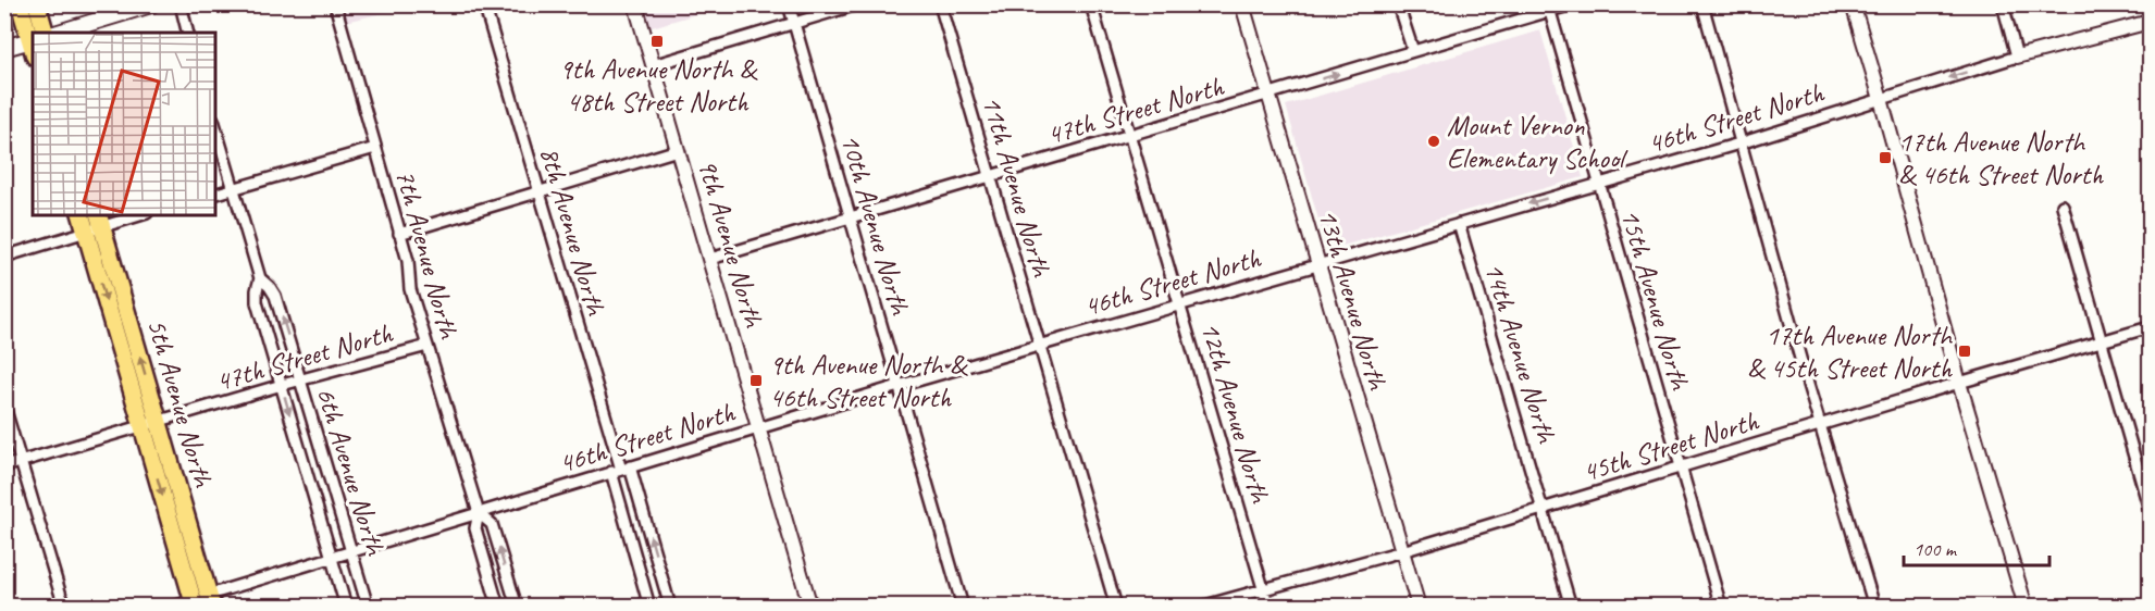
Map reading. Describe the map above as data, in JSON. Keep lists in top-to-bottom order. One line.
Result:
{"streets":{"main road":["5th Avenue North"],"street":["47th Street North","46th Street North","11th Avenue North","10th Avenue North","8th Avenue North","9th Avenue North","7th Avenue North","13th Avenue North","15th Avenue North","14th Avenue North","12th Avenue North","45th Street North","6th Avenue North"]},"crossings":[["47th Street North","11th Avenue North"],["47th Street North","10th Avenue North"],["47th Street North","9th Avenue North"],["47th Street North","7th Avenue North"],["47th Street North","13th Avenue North"],["47th Street North","15th Avenue North"],["47th Street North","5th Avenue North"],["47th Street North","12th Avenue North"],["47th Street North","6th Avenue North"],["46th Street North","11th Avenue North"],["46th Street North","10th Avenue North"],["46th Street North","8th Avenue North"],["46th Street North","9th Avenue North"],["46th Street North","7th Avenue North"],["46th Street North","13th Avenue North"],["46th Street North","15th Avenue North"],["46th Street North","14th Avenue North"],["46th Street North","5th Avenue North"],["46th Street North","12th Avenue North"],["46th Street North","6th Avenue North"],["13th Avenue North","45th Street North"],["15th Avenue North","45th Street North"],["14th Avenue North","45th Street North"],["12th Avenue North","45th Street North"]],"places":{"transit":["9th Avenue North & 48th Street North","17th Avenue North & 46th Street North","17th Avenue North & 45th Street North","9th Avenue North & 46th Street North"],"other":["Mount Vernon Elementary School"]},"scale_bar":"100 m"}
